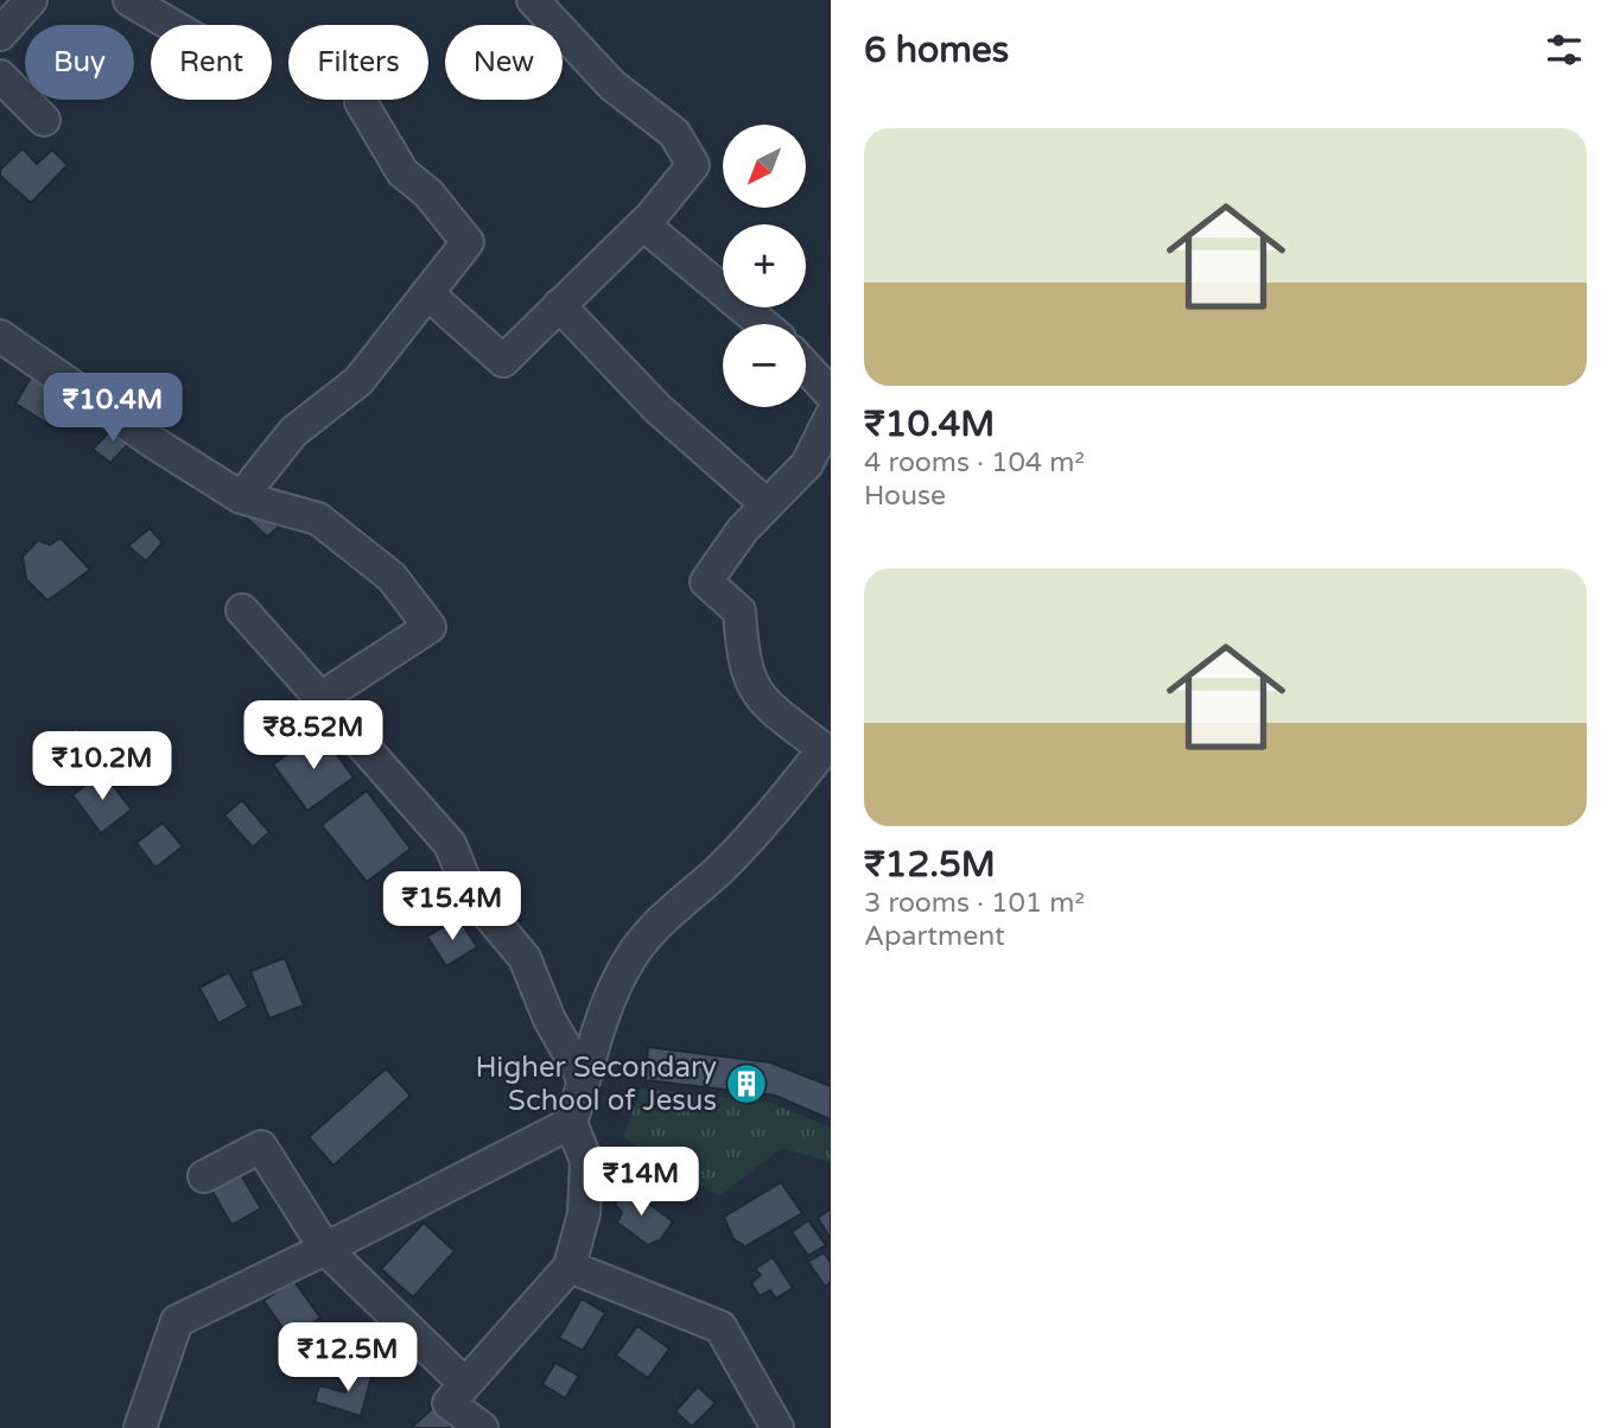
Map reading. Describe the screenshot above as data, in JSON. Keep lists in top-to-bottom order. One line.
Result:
{"places":{"building":["Higher Secondary School of Jesus"]},"north":"bottom left","page":{"heading":"6 homes","chip":["Buy","Rent","Filters","New"],"list":[{"name":"₹10.4M","note":"4 rooms · 104 m² · House"},{"name":"₹12.5M","note":"3 rooms · 101 m² · Apartment"}],"map_buttons":["+","−"],"price":["₹10.4M","₹8.52M","₹10.2M","₹15.4M","₹14M","₹12.5M"]}}
